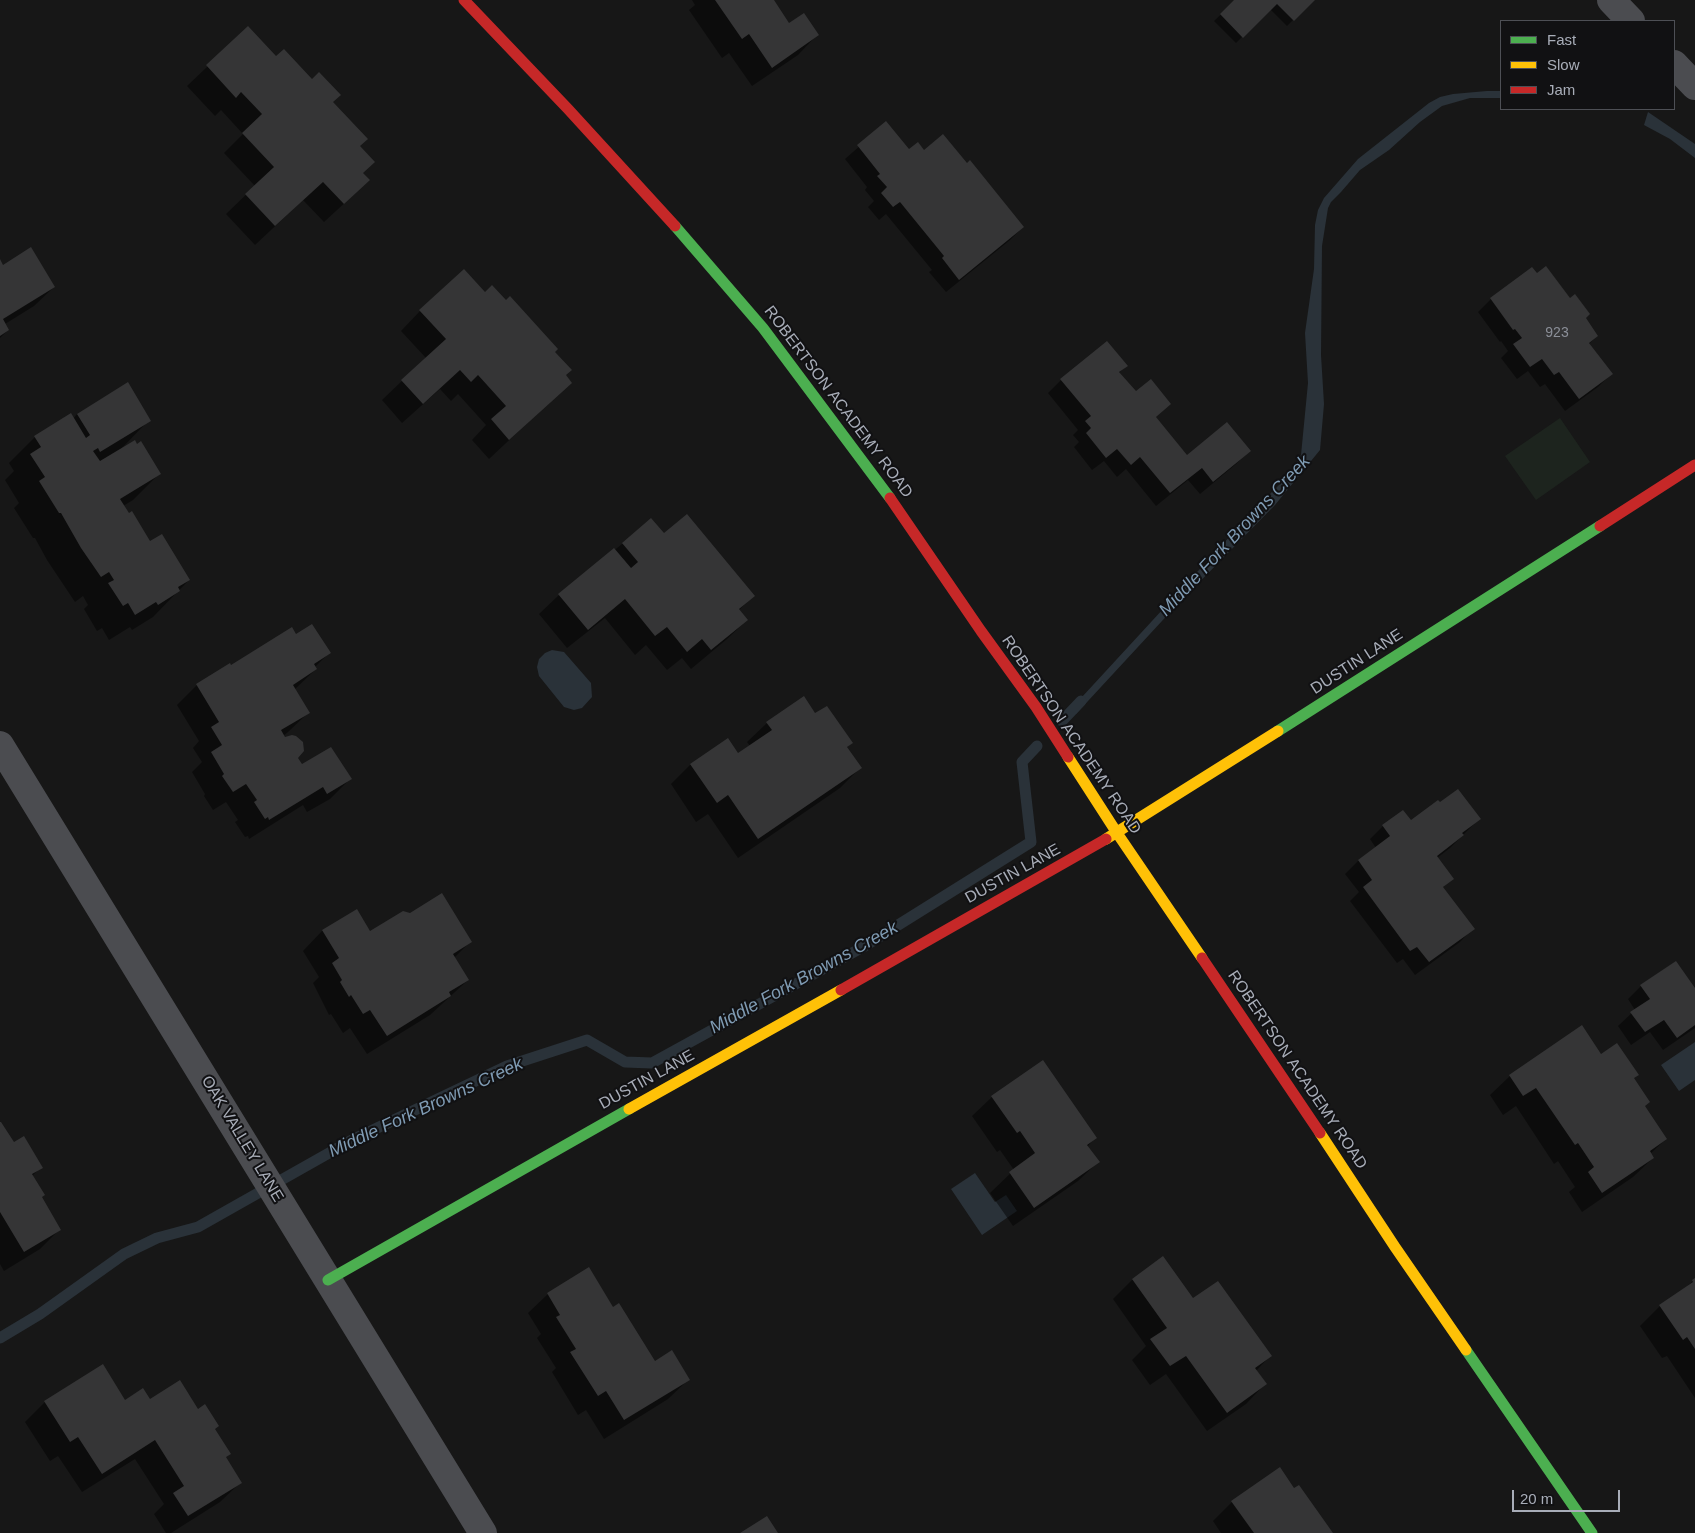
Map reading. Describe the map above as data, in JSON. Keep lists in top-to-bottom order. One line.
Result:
{"streets":{"street":["ROBERTSON ACADEMY ROAD","DUSTIN LANE","OAK VALLEY LANE"]},"crossings":[["ROBERTSON ACADEMY ROAD","DUSTIN LANE"],["DUSTIN LANE","OAK VALLEY LANE"]],"water":["Middle Fork Browns Creek"],"house_numbers":["923"],"legend":["Fast","Slow","Jam"],"scale_bar":"20 m"}
